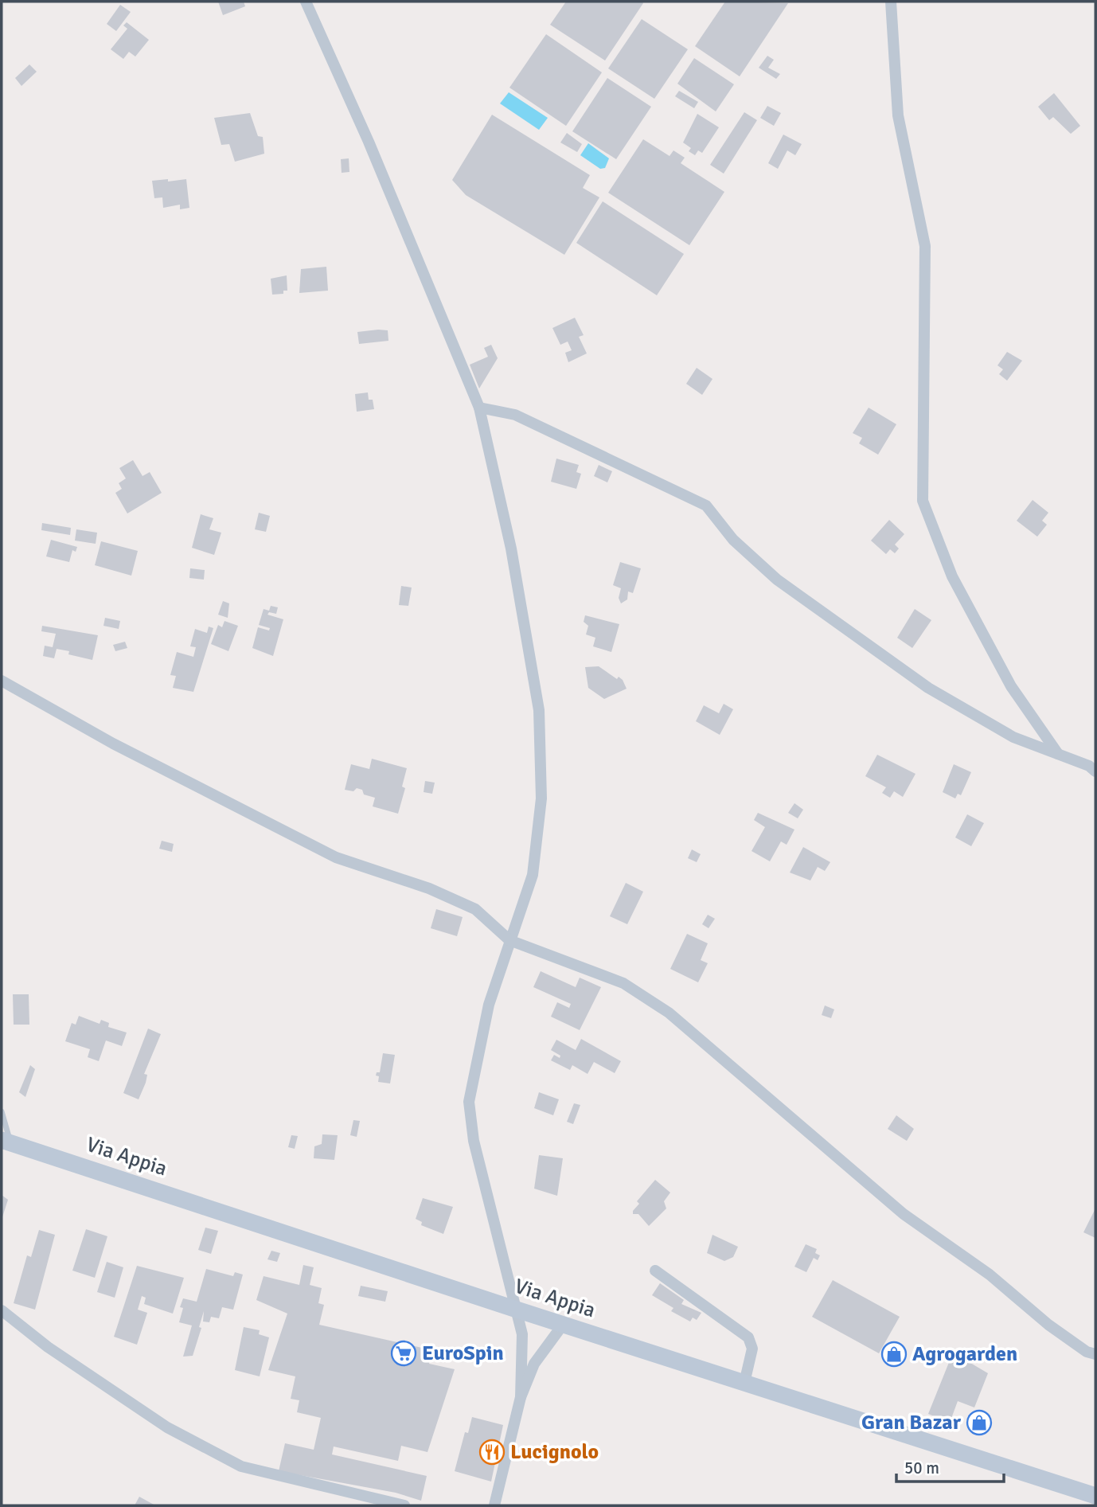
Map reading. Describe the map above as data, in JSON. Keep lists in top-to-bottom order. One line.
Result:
{"streets":{"main road":["Via Appia"]},"places":{"supermarket":["EuroSpin"],"shop":["Agrogarden","Gran Bazar"],"restaurant":["Lucignolo"]},"scale_bar":"50 m"}
